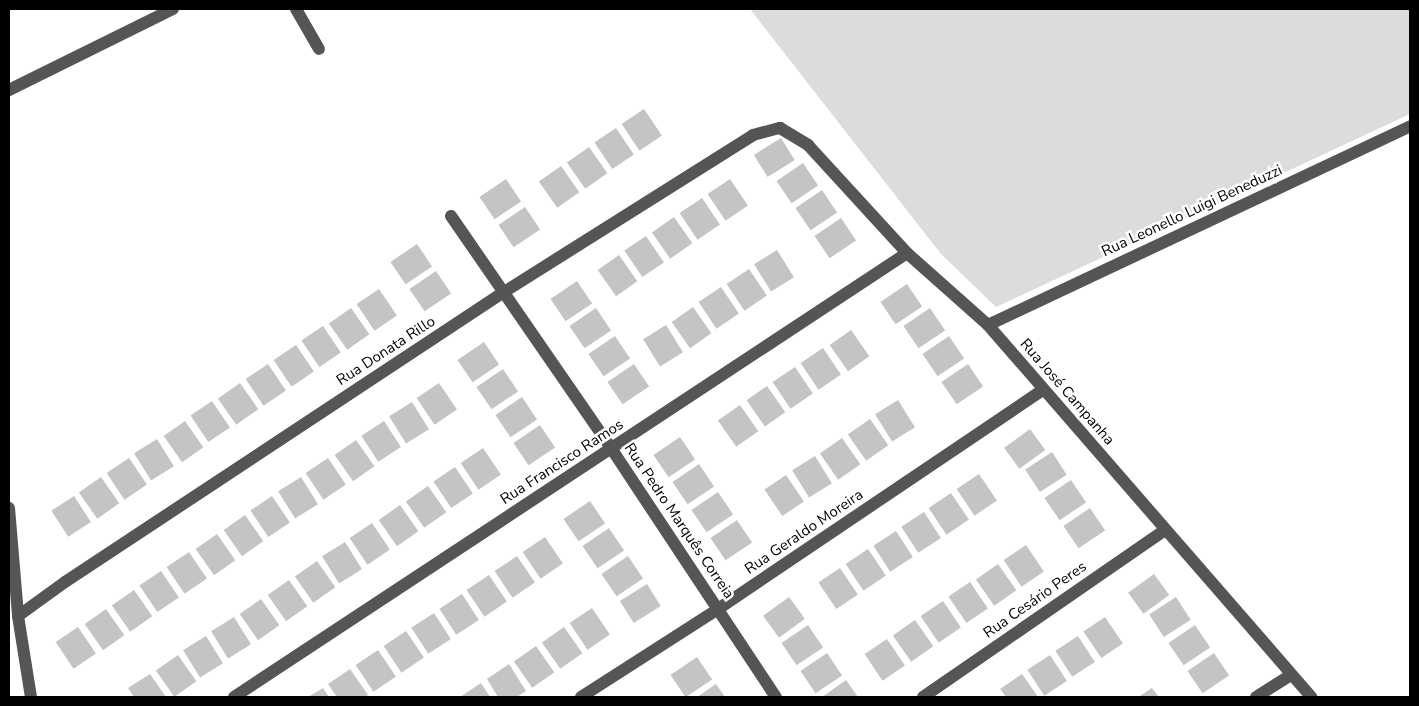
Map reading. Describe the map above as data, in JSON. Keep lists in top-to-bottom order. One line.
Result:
{"streets":{"street":["Rua Leonello Luigi Beneduzzi","Rua Donata Rillo","Rua José Campanha","Rua Francisco Ramos","Rua Pedro Marquês Correia","Rua Geraldo Moreira","Rua Cesário Peres"]},"crossings":[["Rua Leonello Luigi Beneduzzi","Rua José Campanha"],["Rua Donata Rillo","Rua José Campanha"],["Rua Donata Rillo","Rua Pedro Marquês Correia"],["Rua José Campanha","Rua Francisco Ramos"],["Rua José Campanha","Rua Geraldo Moreira"],["Rua José Campanha","Rua Cesário Peres"],["Rua Francisco Ramos","Rua Pedro Marquês Correia"],["Rua Pedro Marquês Correia","Rua Geraldo Moreira"]]}
